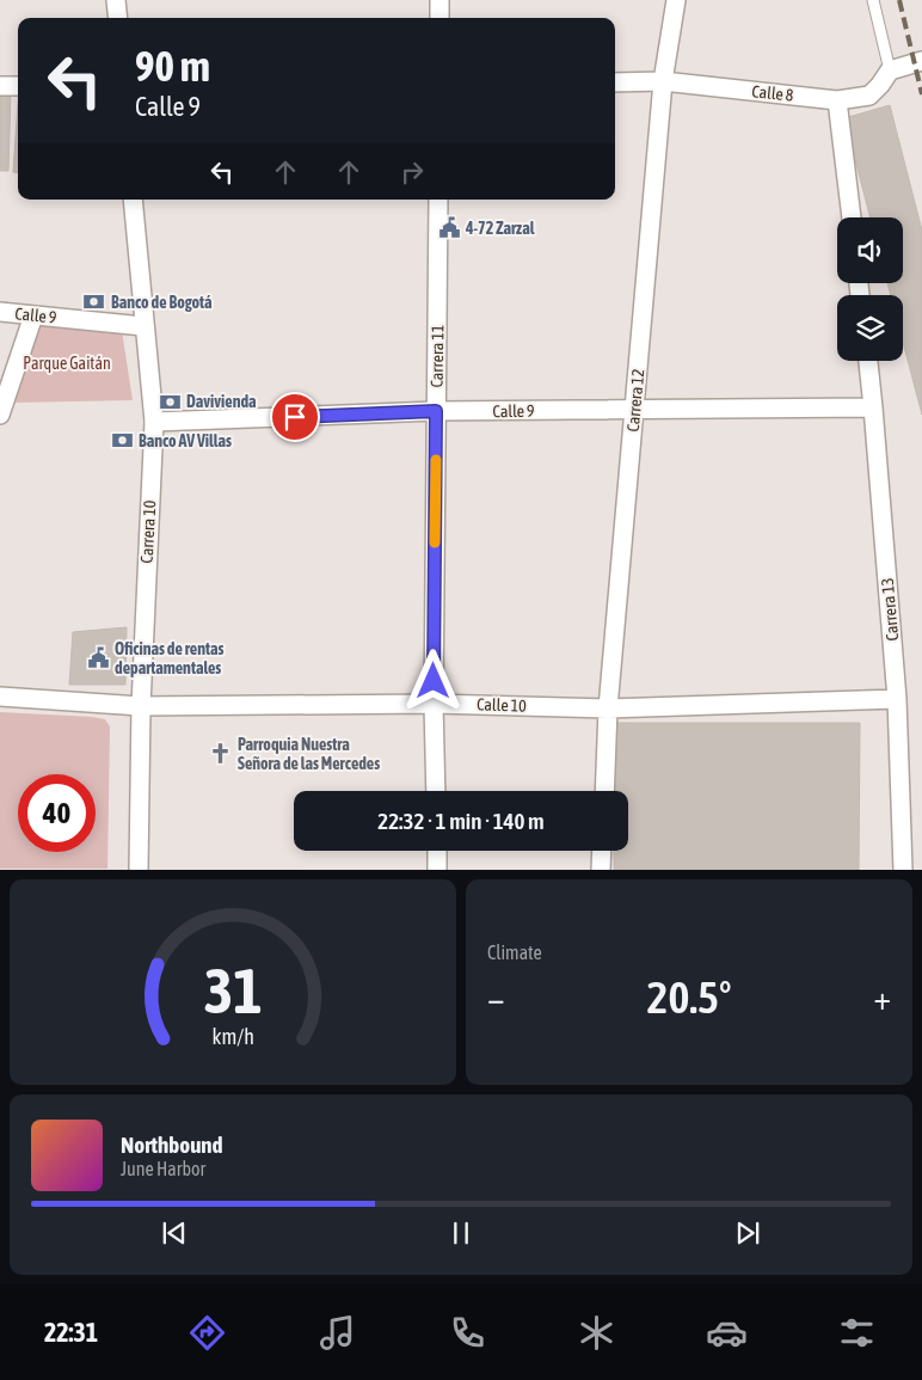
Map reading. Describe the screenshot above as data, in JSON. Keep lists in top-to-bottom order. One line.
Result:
{"streets":{"street":["Calle 8","Calle 9","Carrera 11","Carrera 12","Carrera 10","Carrera 13","Calle 10"]},"crossings":[["Calle 8","Carrera 12"],["Calle 9","Carrera 11"],["Calle 9","Carrera 12"],["Calle 9","Carrera 10"],["Calle 9","Carrera 13"],["Carrera 11","Calle 10"],["Carrera 12","Calle 10"],["Carrera 10","Calle 10"],["Carrera 13","Calle 10"]],"parks":["Parque Gaitán"],"places":{"public building":["4-72 Zarzal","Oficinas de rentas departamentales"],"bank":["Banco de Bogotá","Davivienda","Banco AV Villas"],"church":["Parroquia Nuestra Señora de las Mercedes"]},"page":{"turn":["90 m","Calle 9"],"limit":"40","trip":"22:32 · 1 min · 140 m","tile":"Climate","heat":["−","20.5°","+"],"song":["Northbound","June Harbor"],"tabs":"22:31","gauge":["31","km/h"]}}
